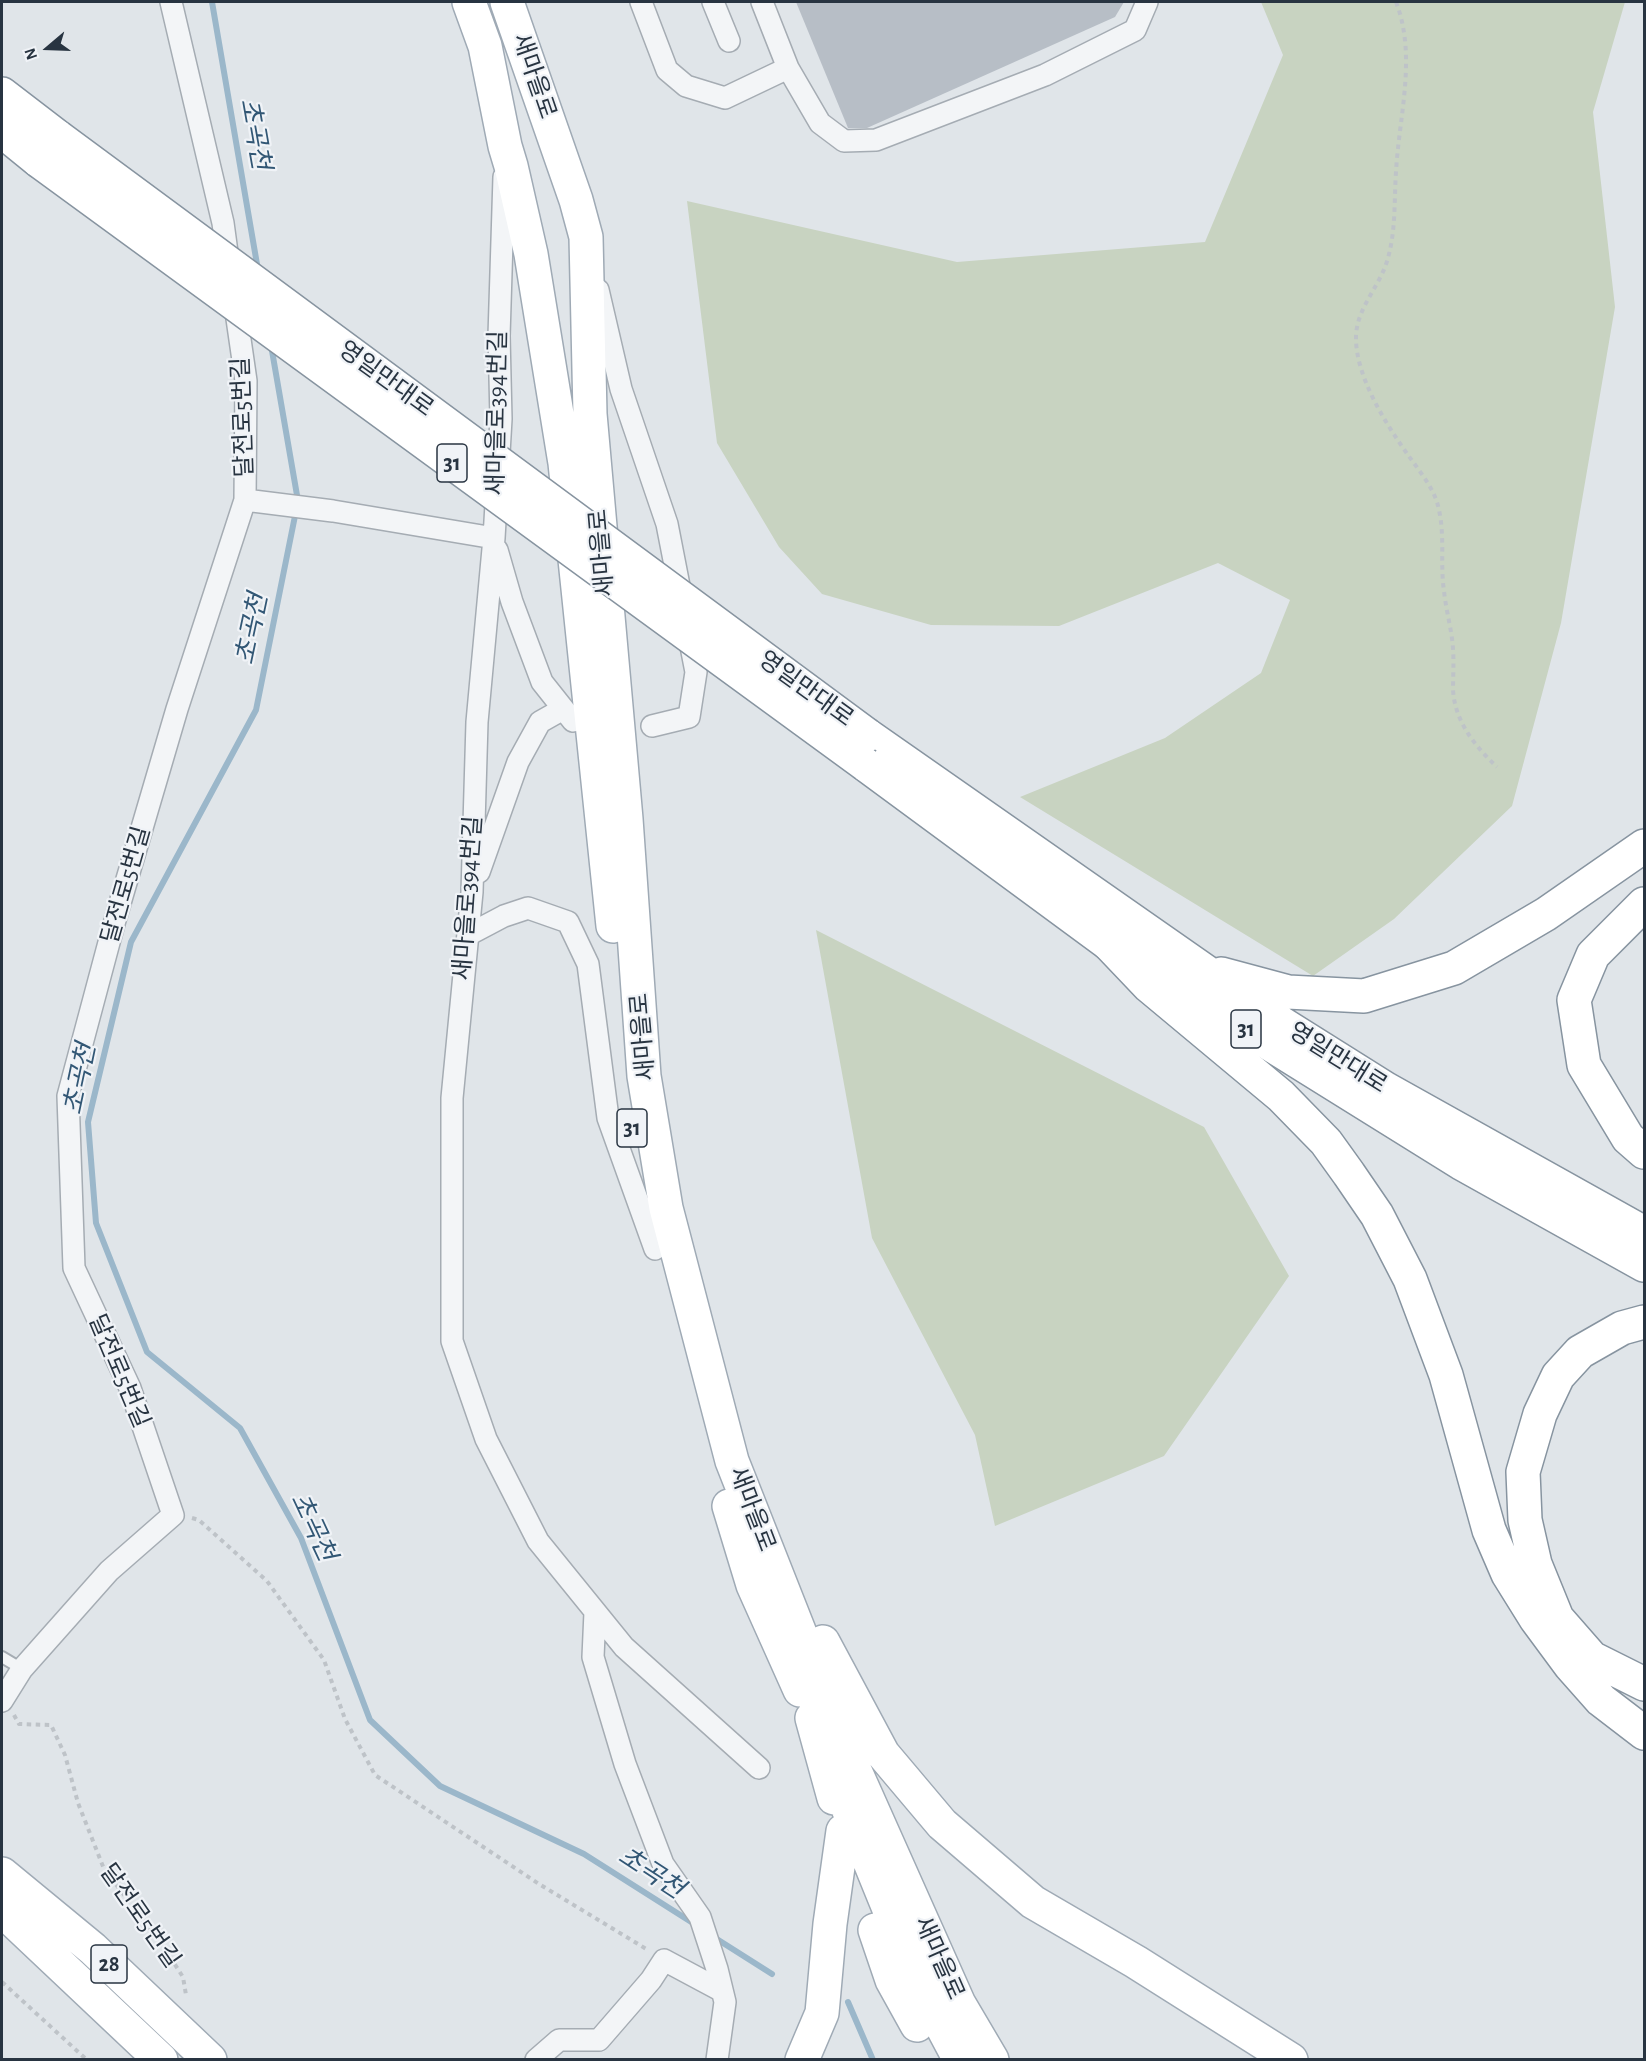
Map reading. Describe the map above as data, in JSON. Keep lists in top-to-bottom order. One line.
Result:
{"streets":{"main road":["새마을로","영일만대로","31","28"],"street":["새마을로394번길","달전로5번길"]},"crossings":[["새마을로","새마을로394번길"]],"water":["초곡천"],"north":"left"}
